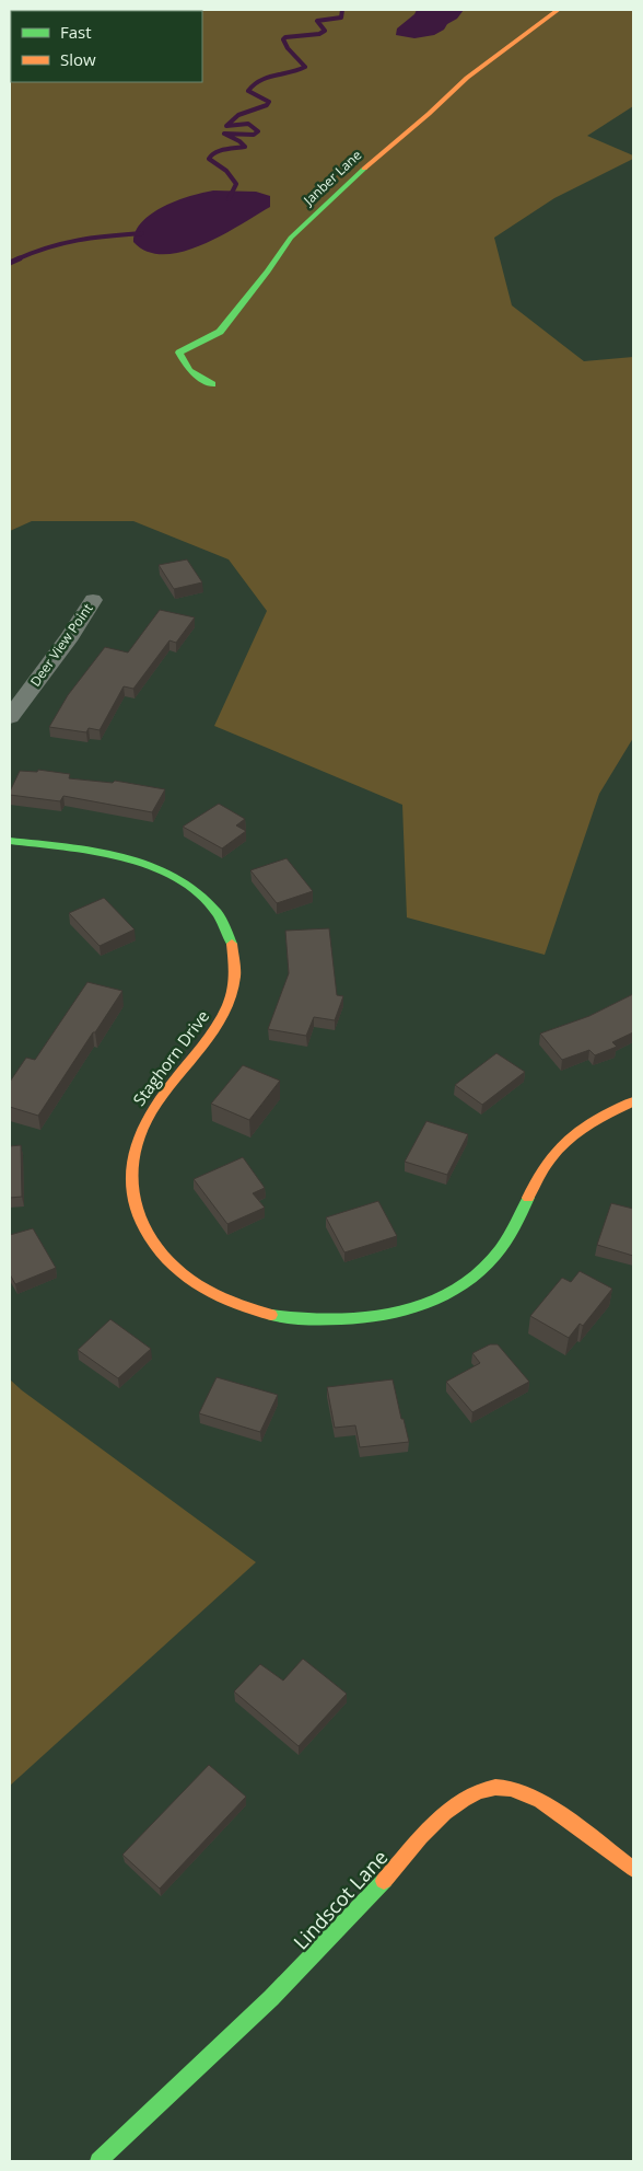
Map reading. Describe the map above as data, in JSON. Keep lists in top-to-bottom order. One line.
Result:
{"streets":{"street":["Janber Lane","Deer View Point","Staghorn Drive","Lindscot Lane"]},"legend":["Fast","Slow"]}
